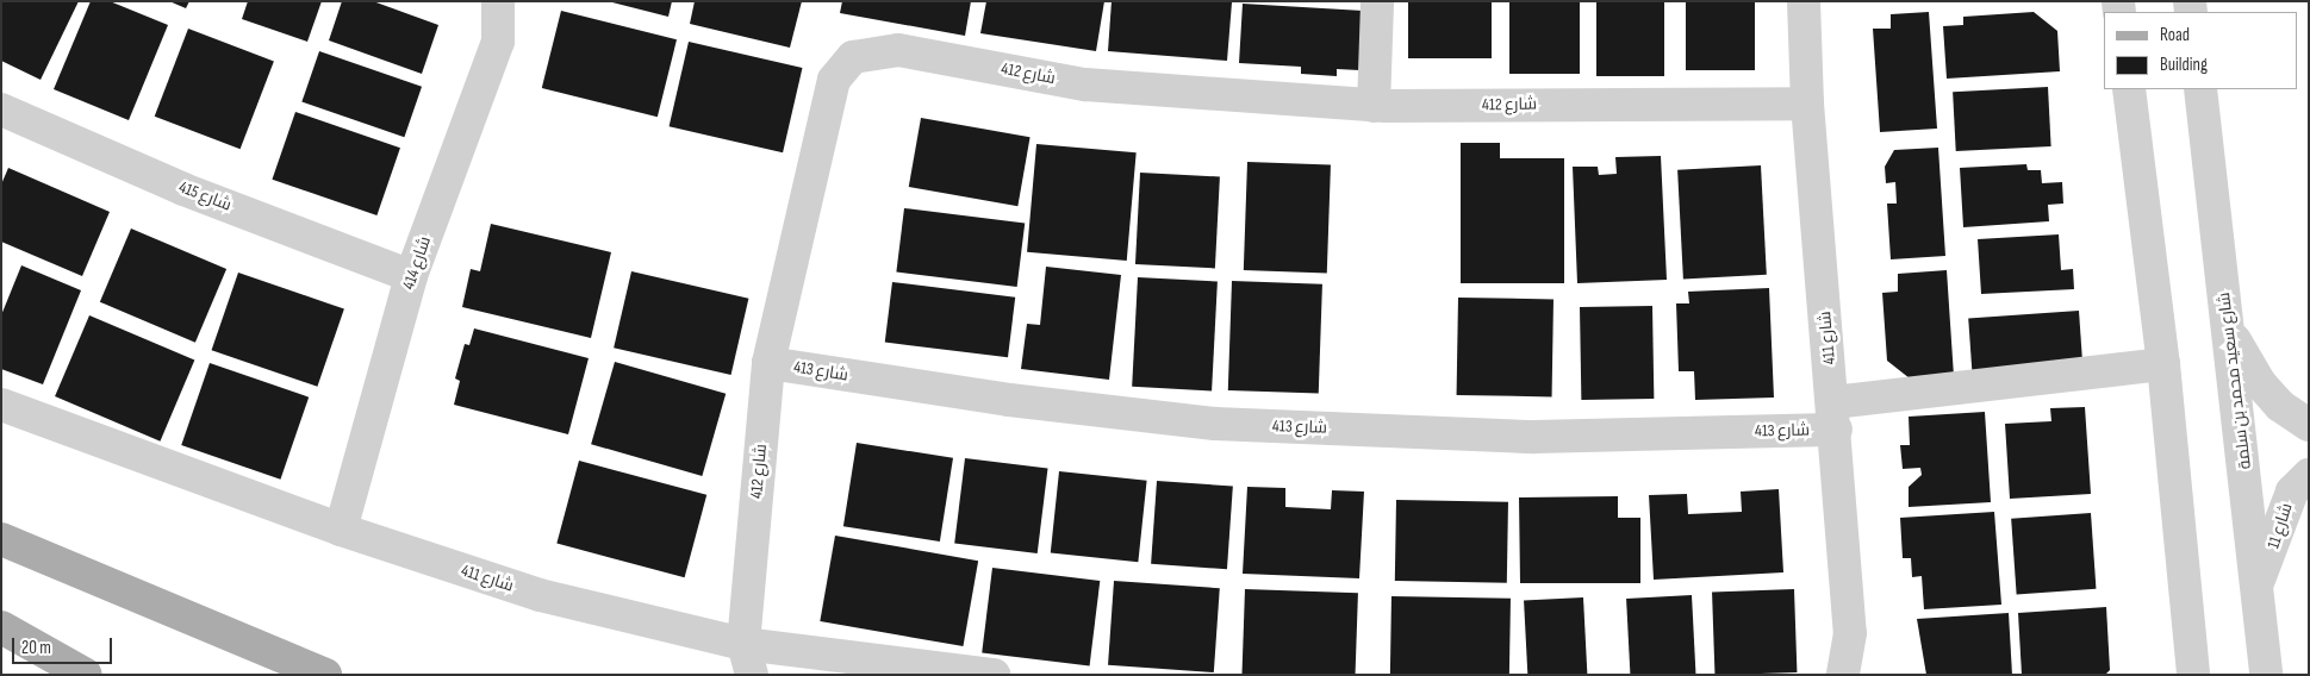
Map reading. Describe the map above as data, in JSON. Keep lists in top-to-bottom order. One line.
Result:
{"streets":{"street":["شارع 412","شارع 415","شارع 414","شارع 411","شارع 413","شارع سعيد محمد بن سلمة","شارع 11"]},"crossings":[["شارع 412","شارع 411"],["شارع 412","شارع 413"],["شارع 415","شارع 414"],["شارع 414","شارع 411"],["شارع 411","شارع 413"],["شارع سعيد محمد بن سلمة","شارع 11"]],"legend":["Road","Building"],"scale_bar":"20 m"}
